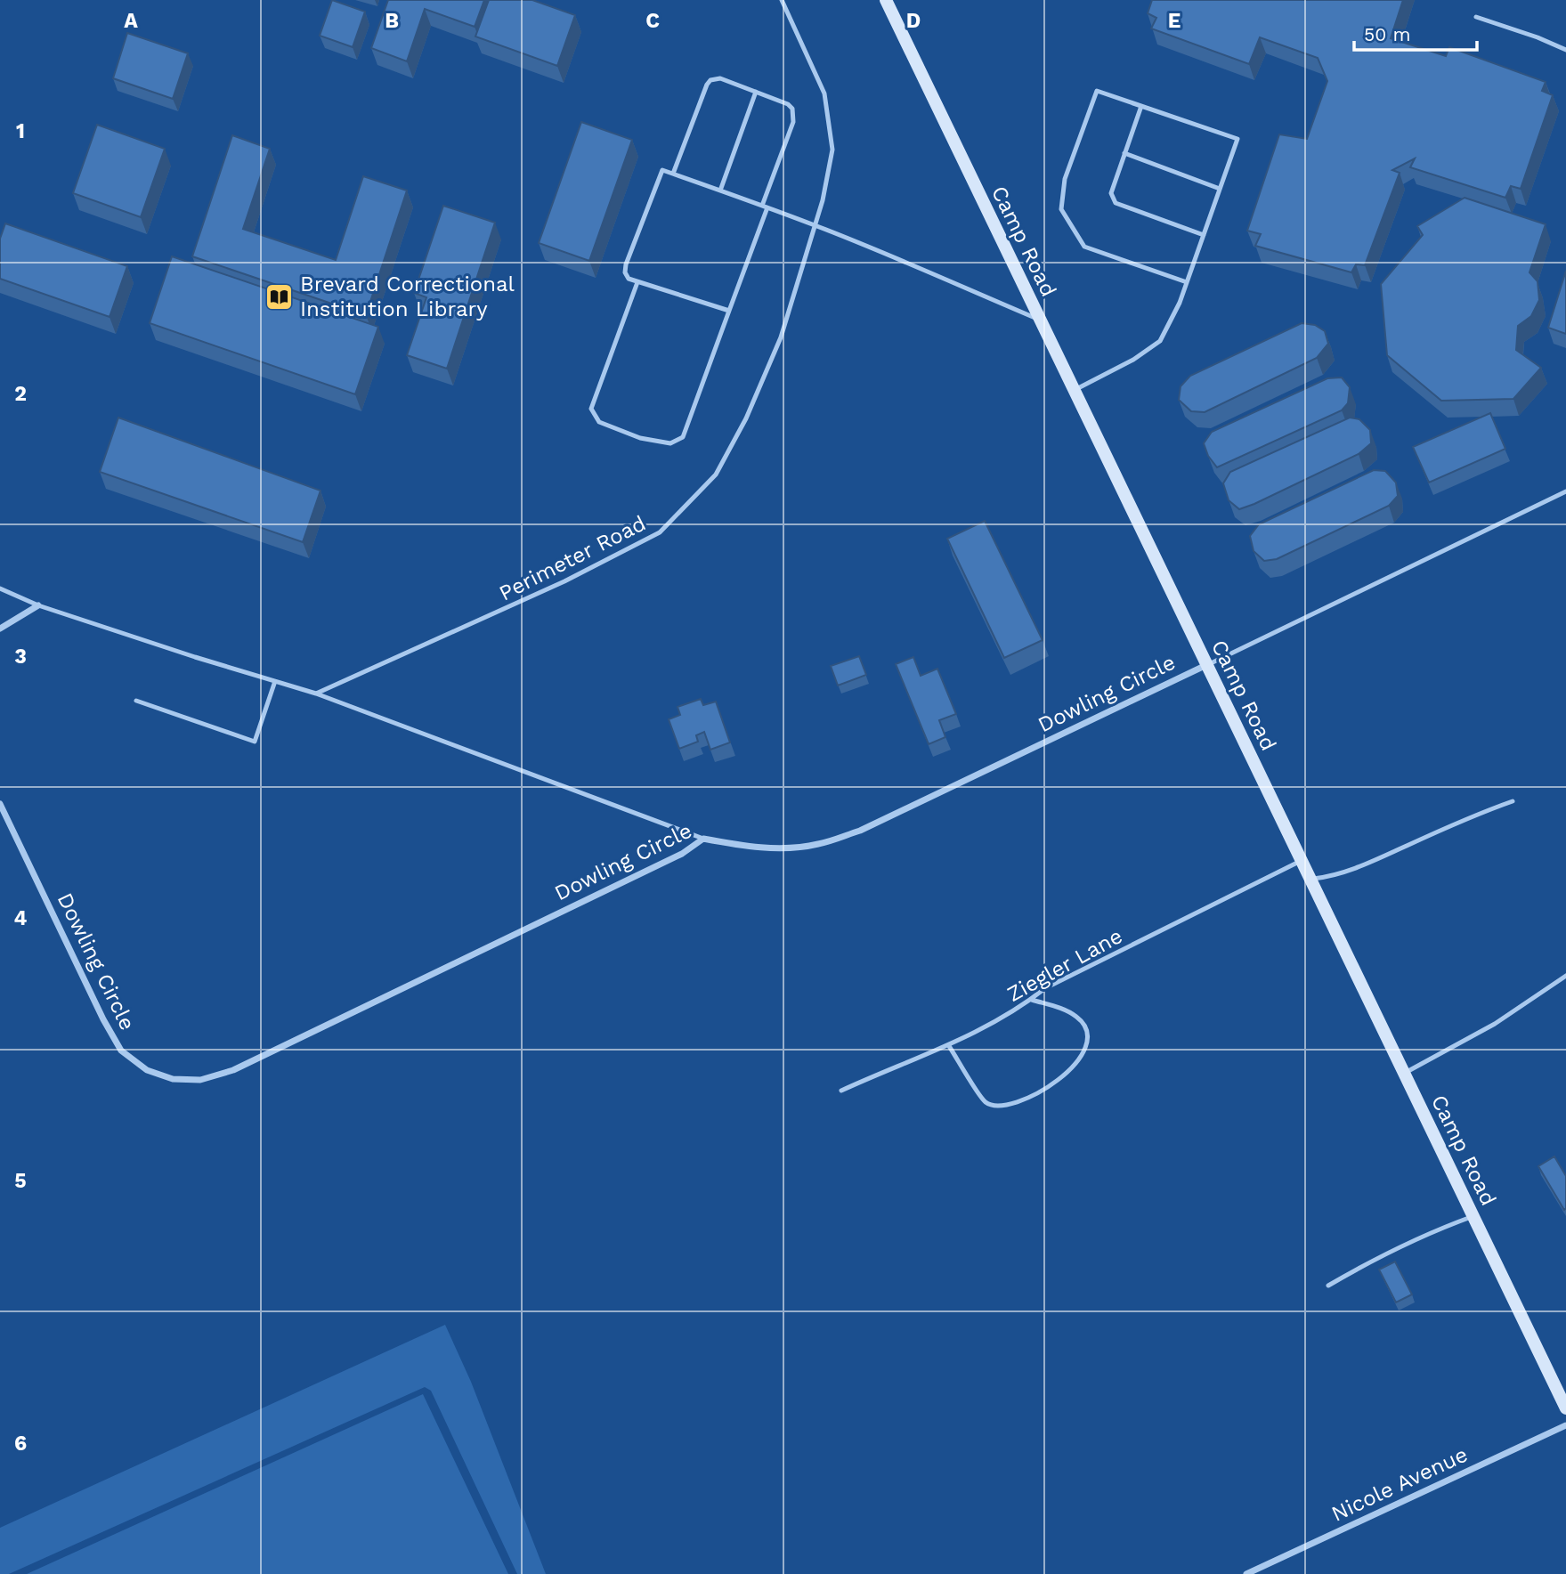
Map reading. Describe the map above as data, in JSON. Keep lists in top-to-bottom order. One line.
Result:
{"streets":{"street":["Camp Road","Dowling Circle","Nicole Avenue"],"lane":["Perimeter Road","Ziegler Lane"]},"crossings":[["Camp Road","Dowling Circle"],["Camp Road","Ziegler Lane"]],"places":{"library":["Brevard Correctional Institution Library"]},"scale_bar":"50 m","grid":{"columns":["A","B","C","D","E"],"rows":["1","2","3","4","5","6"]}}
